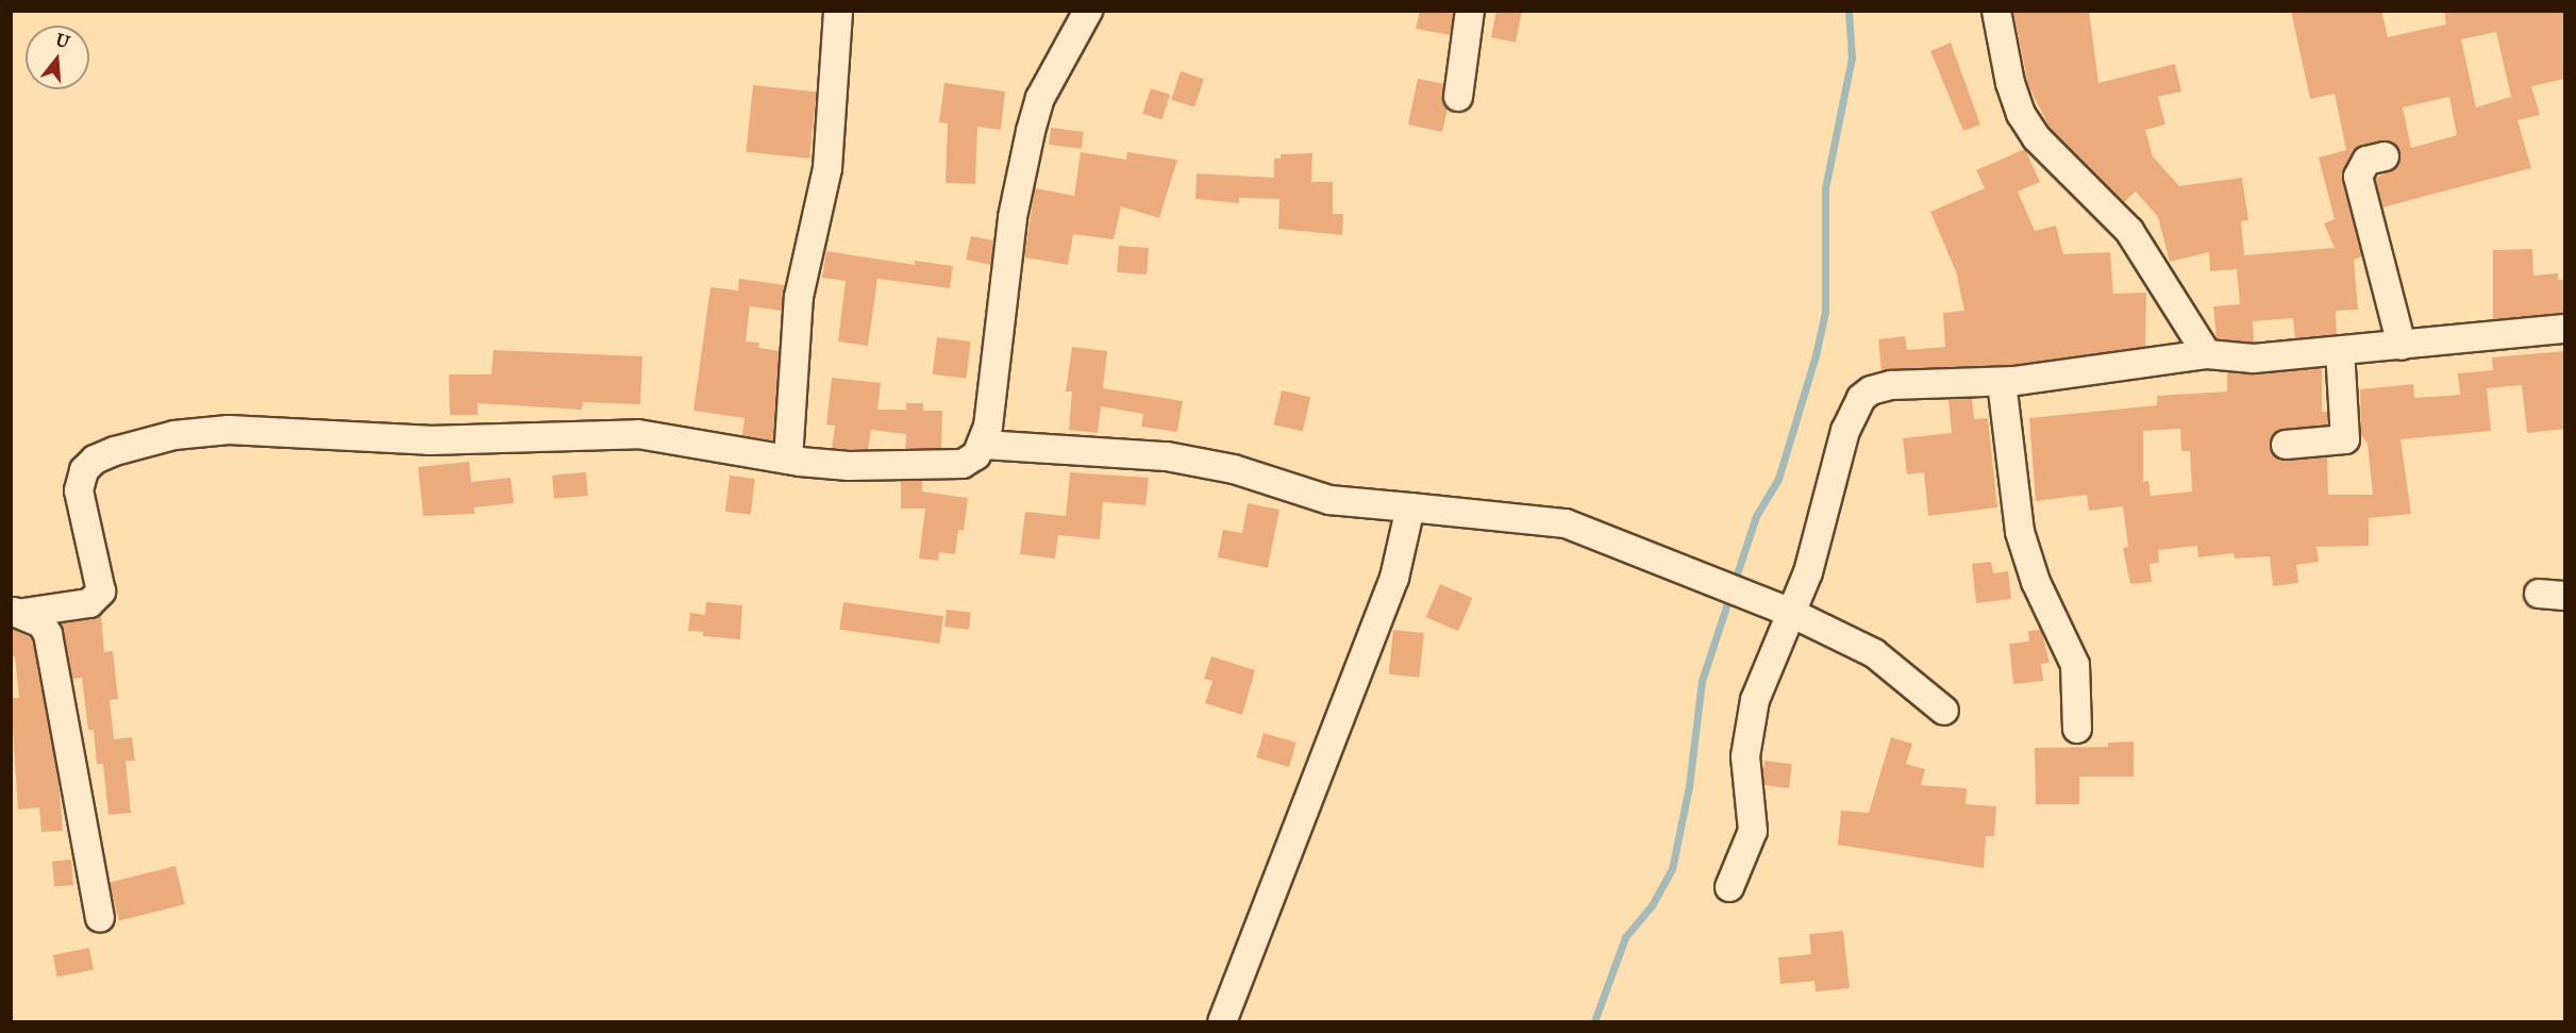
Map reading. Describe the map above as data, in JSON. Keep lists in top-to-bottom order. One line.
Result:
{"north":"top"}
